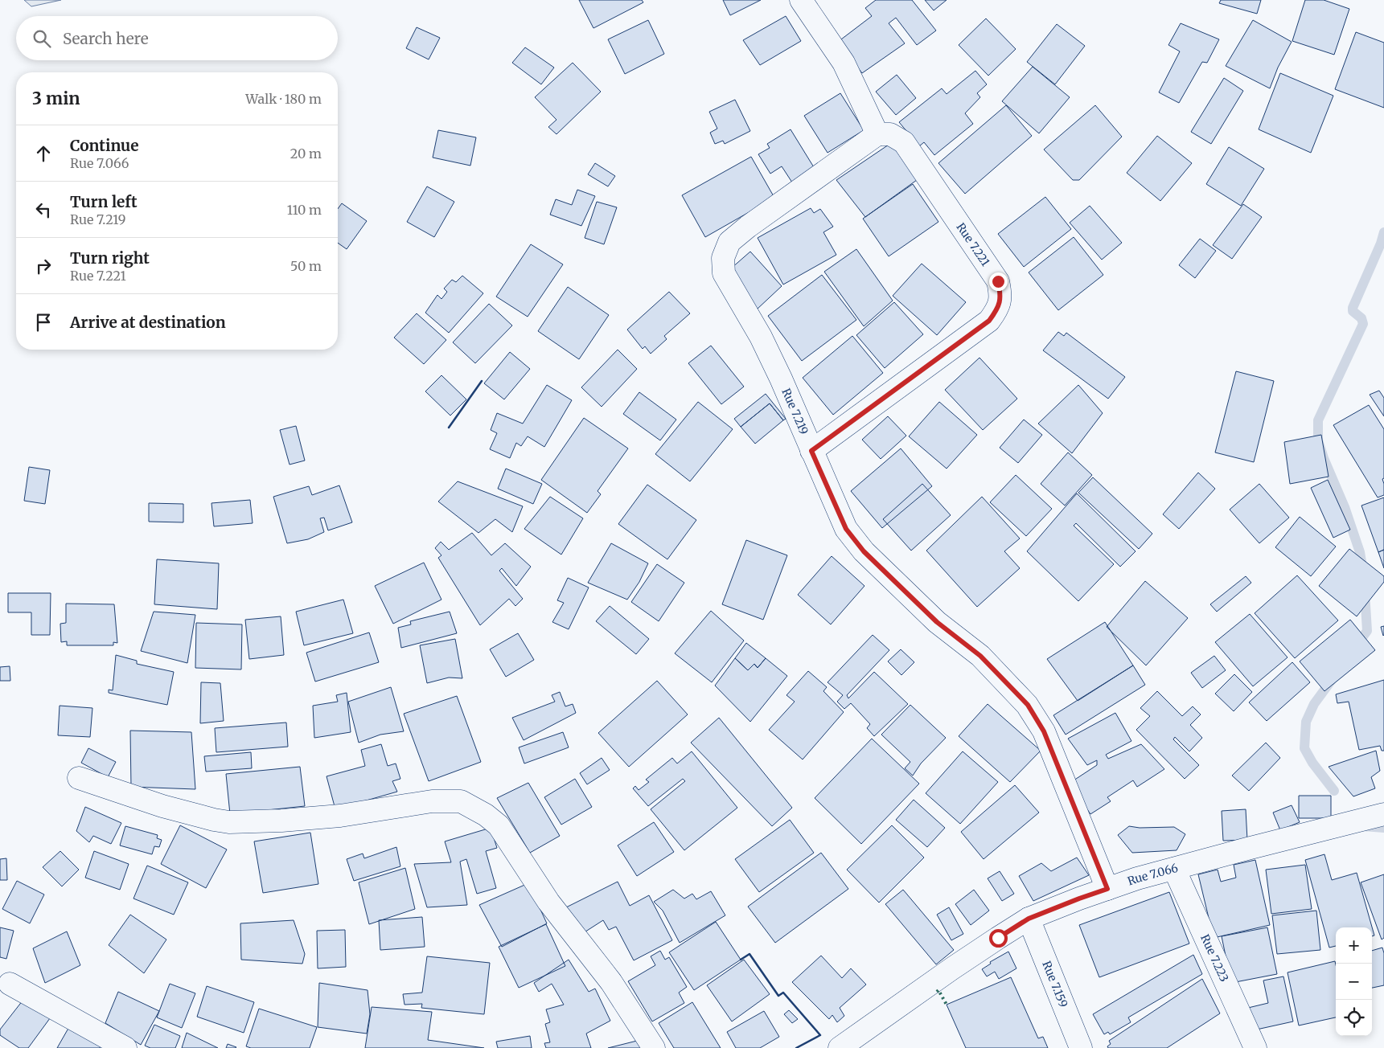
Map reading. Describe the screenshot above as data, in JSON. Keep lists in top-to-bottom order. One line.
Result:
{"streets":{"street":["Rue 7.221","Rue 7.219","Rue 7.066","Rue 7.223","Rue 7.159"]},"crossings":[["Rue 7.221","Rue 7.219"],["Rue 7.219","Rue 7.066"],["Rue 7.066","Rue 7.223"],["Rue 7.066","Rue 7.159"]],"page":{"search":"Search here","heading":["3 min","Walk · 180 m"],"list":[["Continue","Rue 7.066","20 m"],["Turn left","Rue 7.219","110 m"],["Turn right","Rue 7.221","50 m"],"Arrive at destination"],"map_buttons":["+","−"]}}
